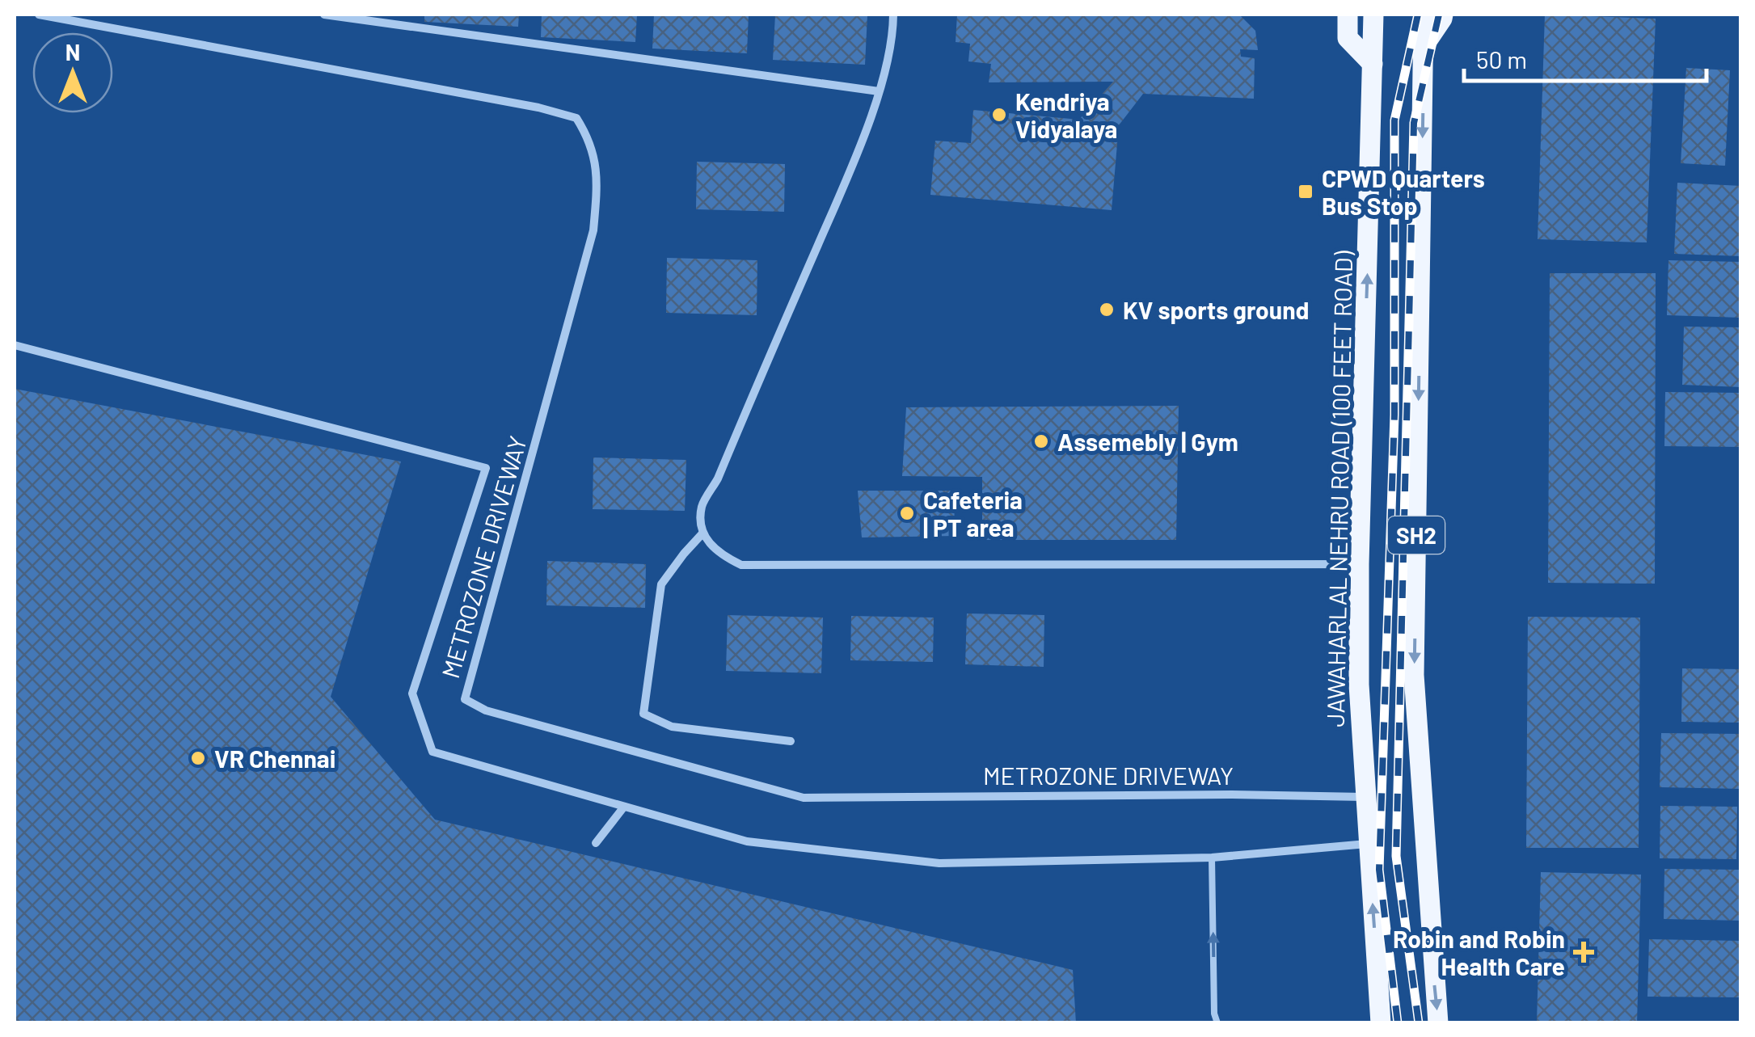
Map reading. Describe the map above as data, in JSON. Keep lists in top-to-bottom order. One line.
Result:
{"streets":{"main road":["JAWAHARLAL NEHRU ROAD (100 FEET ROAD)","SH2"],"street":["METROZONE DRIVEWAY"]},"crossings":[["JAWAHARLAL NEHRU ROAD (100 FEET ROAD)","SH2"],["JAWAHARLAL NEHRU ROAD (100 FEET ROAD)","METROZONE DRIVEWAY"]],"places":{"other":["Kendriya Vidyalaya","KV sports ground","Assemebly | Gym","Cafeteria | PT area","VR Chennai"],"transit":["CPWD Quarters Bus Stop"],"health":["Robin and Robin Health Care"]},"scale_bar":"50 m","north":"top"}
